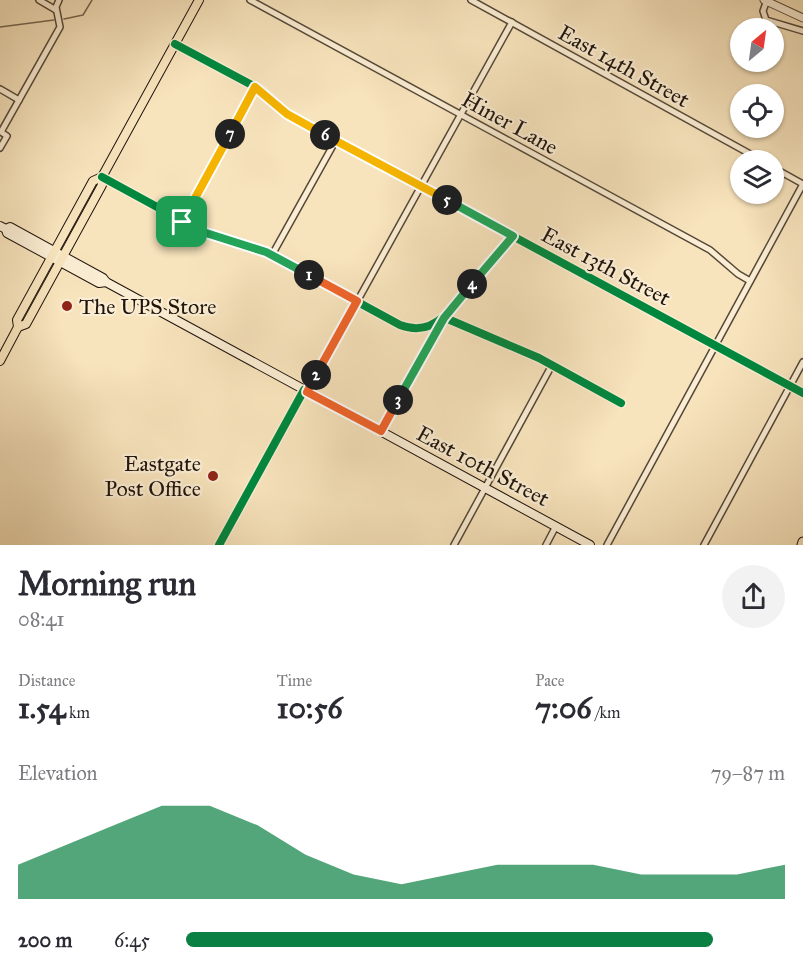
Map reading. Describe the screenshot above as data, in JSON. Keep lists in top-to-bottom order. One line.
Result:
{"streets":{"main road":["East 10th Street"],"street":["East 14th Street","Hiner Lane","East 13th Street"]},"places":["The UPS Store","Eastgate Post Office"],"north":"top right","page":{"pins":["7","6","5","1","4","2","3"],"heading":["Morning run","08:41"],"stats":[["Distance","1.54 km"],["Time","10:56"],["Pace","7:06 /km"]],"chart":["Elevation","79–87 m"],"list":[{"name":"200 m","note":"6:45"}]}}
